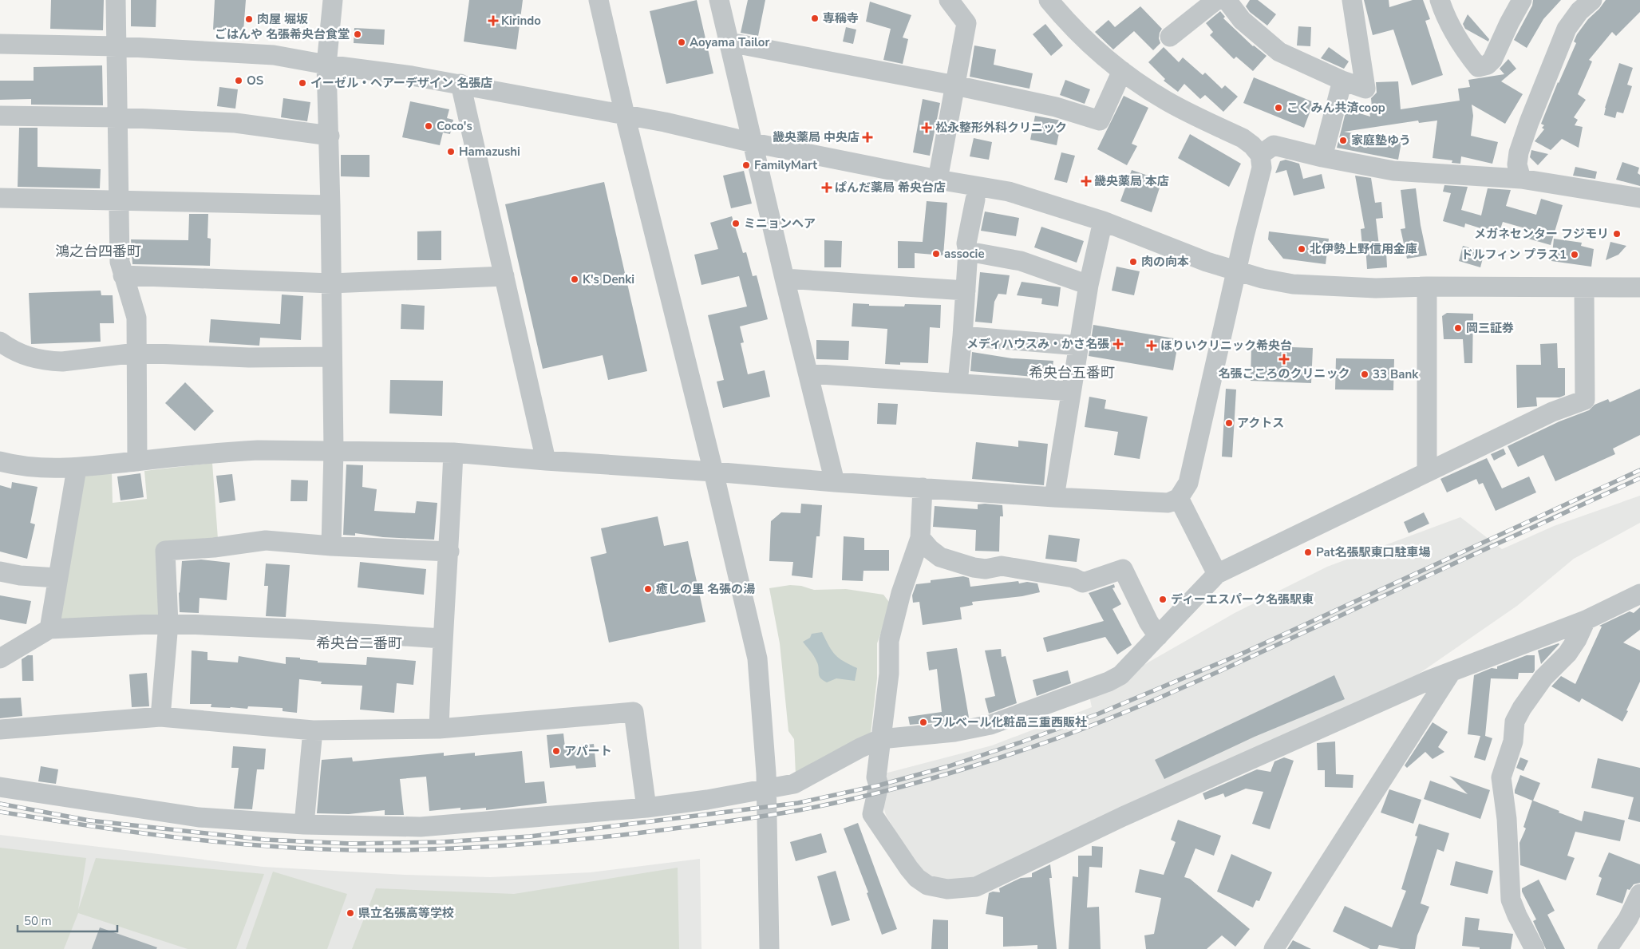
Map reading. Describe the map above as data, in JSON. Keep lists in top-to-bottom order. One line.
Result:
{"districts":["鴻之台四番町","希央台五番町","希央台二番町"],"places":{"other":["専稱寺","肉屋 堀坂","ごはんや 名張希央台食堂","Aoyama Tailor","OS","イーゼル・ヘアーデザイン 名張店","こくみん共済coop","Coco's","家庭塾ゆう","Hamazushi","FamilyMart","ミニョンヘア","メガネセンター フジモリ","北伊勢上野信用金庫","associe","ドルフィン プラス1","肉の向本","K's Denki","岡三証券","33 Bank","アクトス","Pat名張駅東口駐車場","癒しの里 名張の湯","ディーエスパーク名張駅東","フルベール化粧品三重西販社","アパート","県立名張高等学校"],"health":["Kirindo","松永整形外科クリニック","畿央薬局 中央店","畿央薬局 本店","ぱんだ薬局 希央台店","メディハウスみ・かさ名張","ほりいクリニック希央台","名張こころのクリニック"]},"scale_bar":"50 m"}
